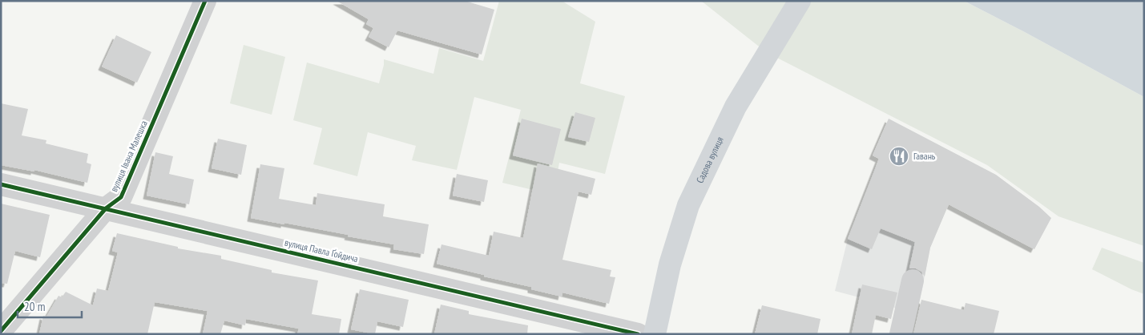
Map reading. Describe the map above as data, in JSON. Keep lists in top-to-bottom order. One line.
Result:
{"streets":{"main road":["Садова вулиця"],"street":["вулиця Івана Малешка","вулиця Павла Ґойдича"]},"crossings":[["вулиця Івана Малешка","вулиця Павла Ґойдича"]],"places":{"restaurant":["Гавань"]},"scale_bar":"20 m"}
